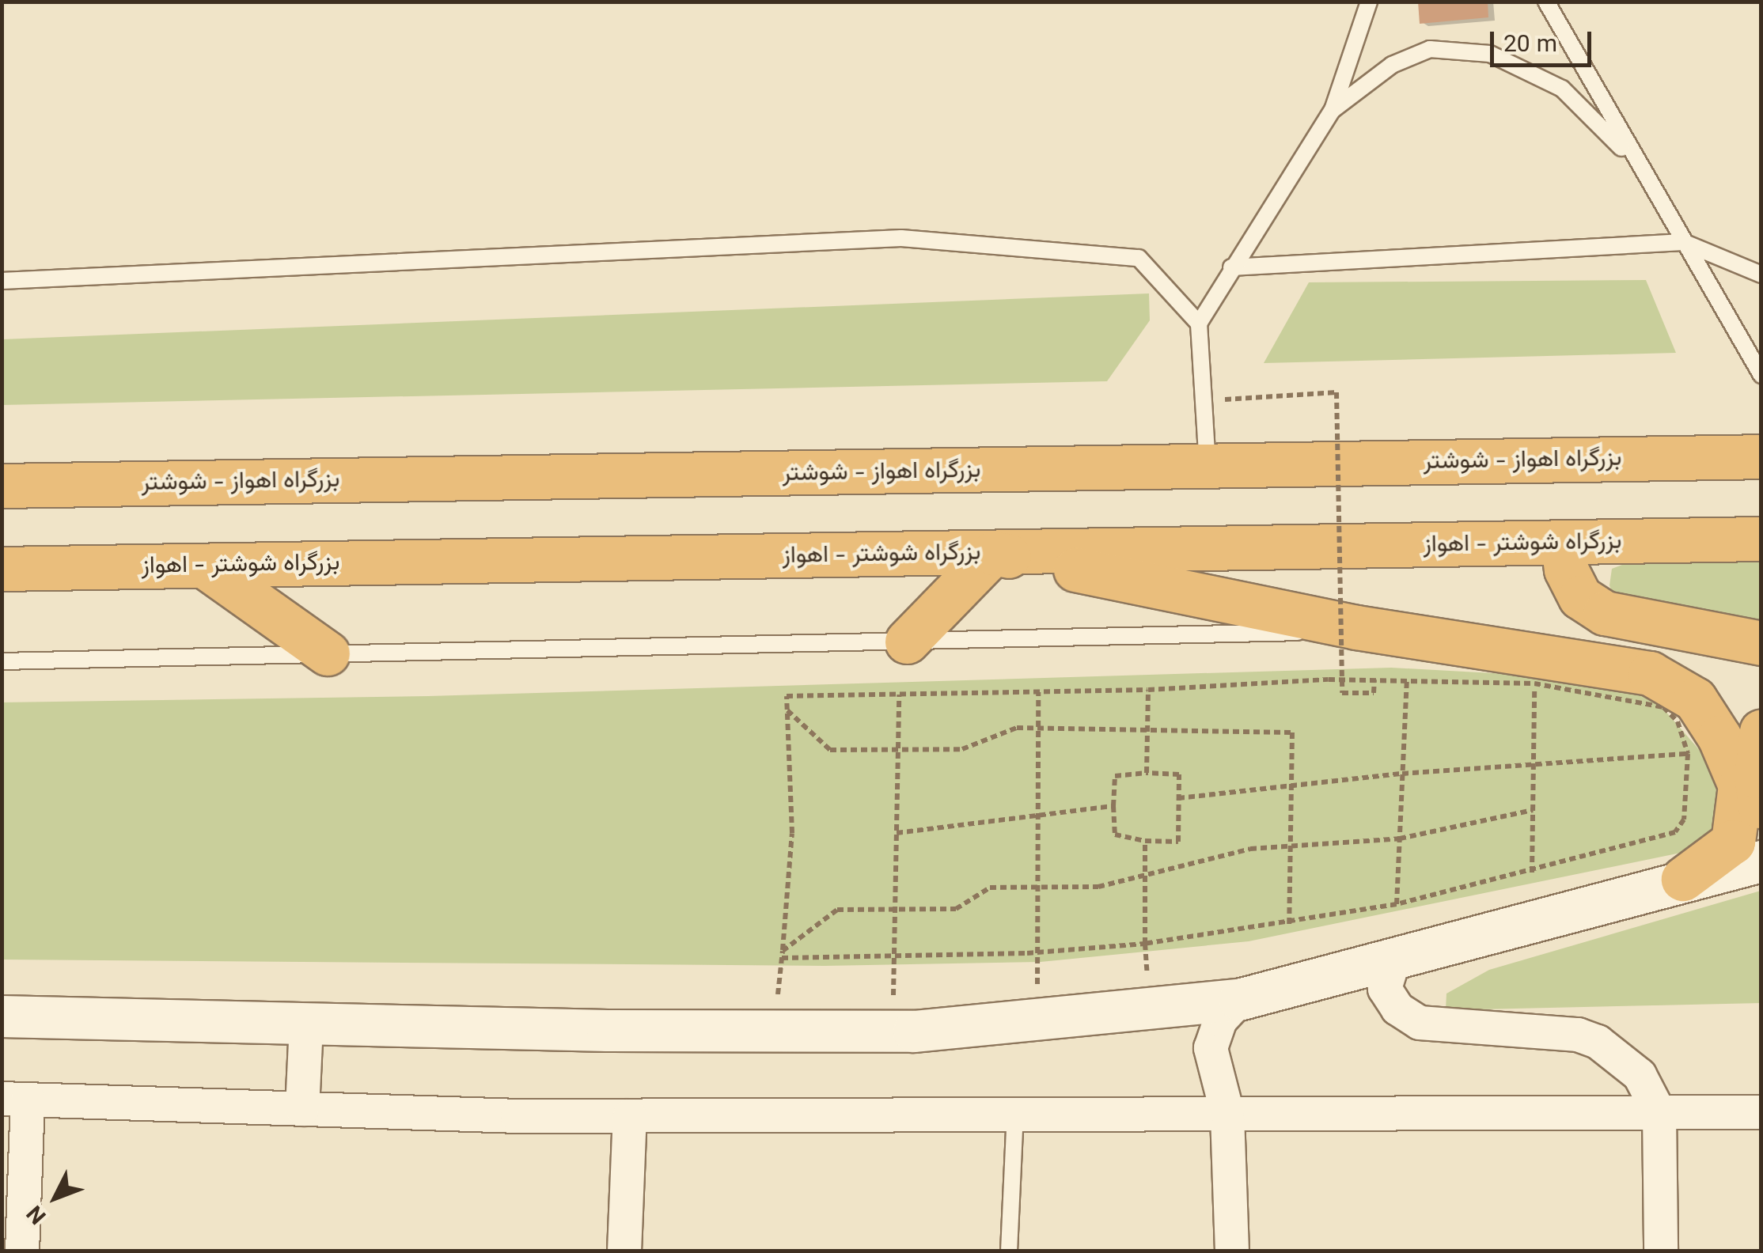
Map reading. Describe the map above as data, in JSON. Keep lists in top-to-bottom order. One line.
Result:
{"streets":{"highway":["بزرگراه اهواز - شوشتر","بزرگراه شوشتر - اهواز"]},"scale_bar":"20 m","north":"bottom left"}
